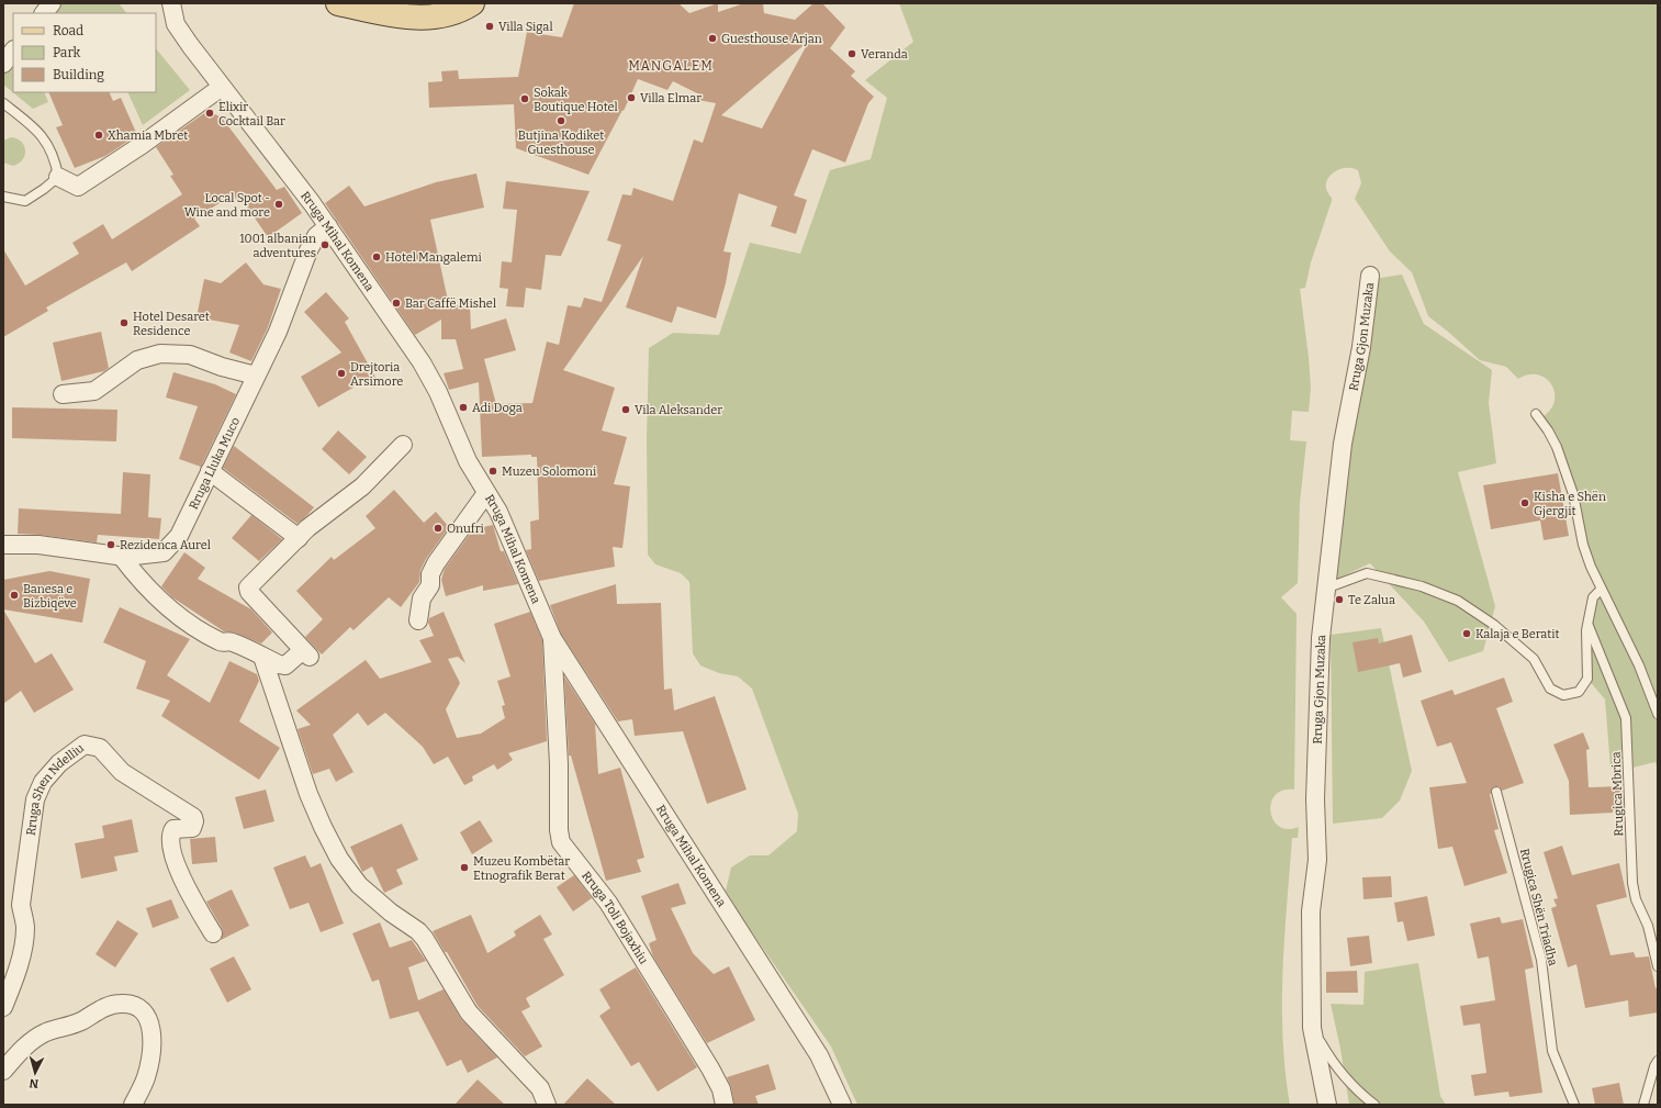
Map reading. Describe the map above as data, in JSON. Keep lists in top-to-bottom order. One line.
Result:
{"streets":{"street":["Rruga Mihal Komena","Rruga Gjon Muzaka","Rruga Lluka Muco","Rruga Shen Ndelliu","Rruga Toli Bojaxhiu"],"lane":["Rrugica Mbrica","Rrugica Shën Triadha"]},"crossings":[["Rruga Mihal Komena","Rruga Lluka Muco"],["Rruga Mihal Komena","Rruga Toli Bojaxhiu"]],"districts":["MANGALEM"],"places":["Villa Sigal","Guesthouse Arjan","Veranda","Villa Elmar","Sokak Boutique Hotel","Elixir Cocktail Bar","Butjina Kodiket Guesthouse","Xhamia Mbret","Local Spot - Wine and more","1001 albanian adventures","Hotel Mangalemi","Bar Caffë Mishel","Hotel Desaret Residence","Drejtoria Arsimore","Adi Doga","Vila Aleksander","Muzeu Solomoni","Kisha e Shën Gjergjit","Onufri","Rezidenca Aurel","Banesa e Bizbiqëve","Te Zalua","Kalaja e Beratit","Muzeu Kombëtar Etnografik Berat"],"legend":["Road","Park","Building"],"north":"bottom"}
